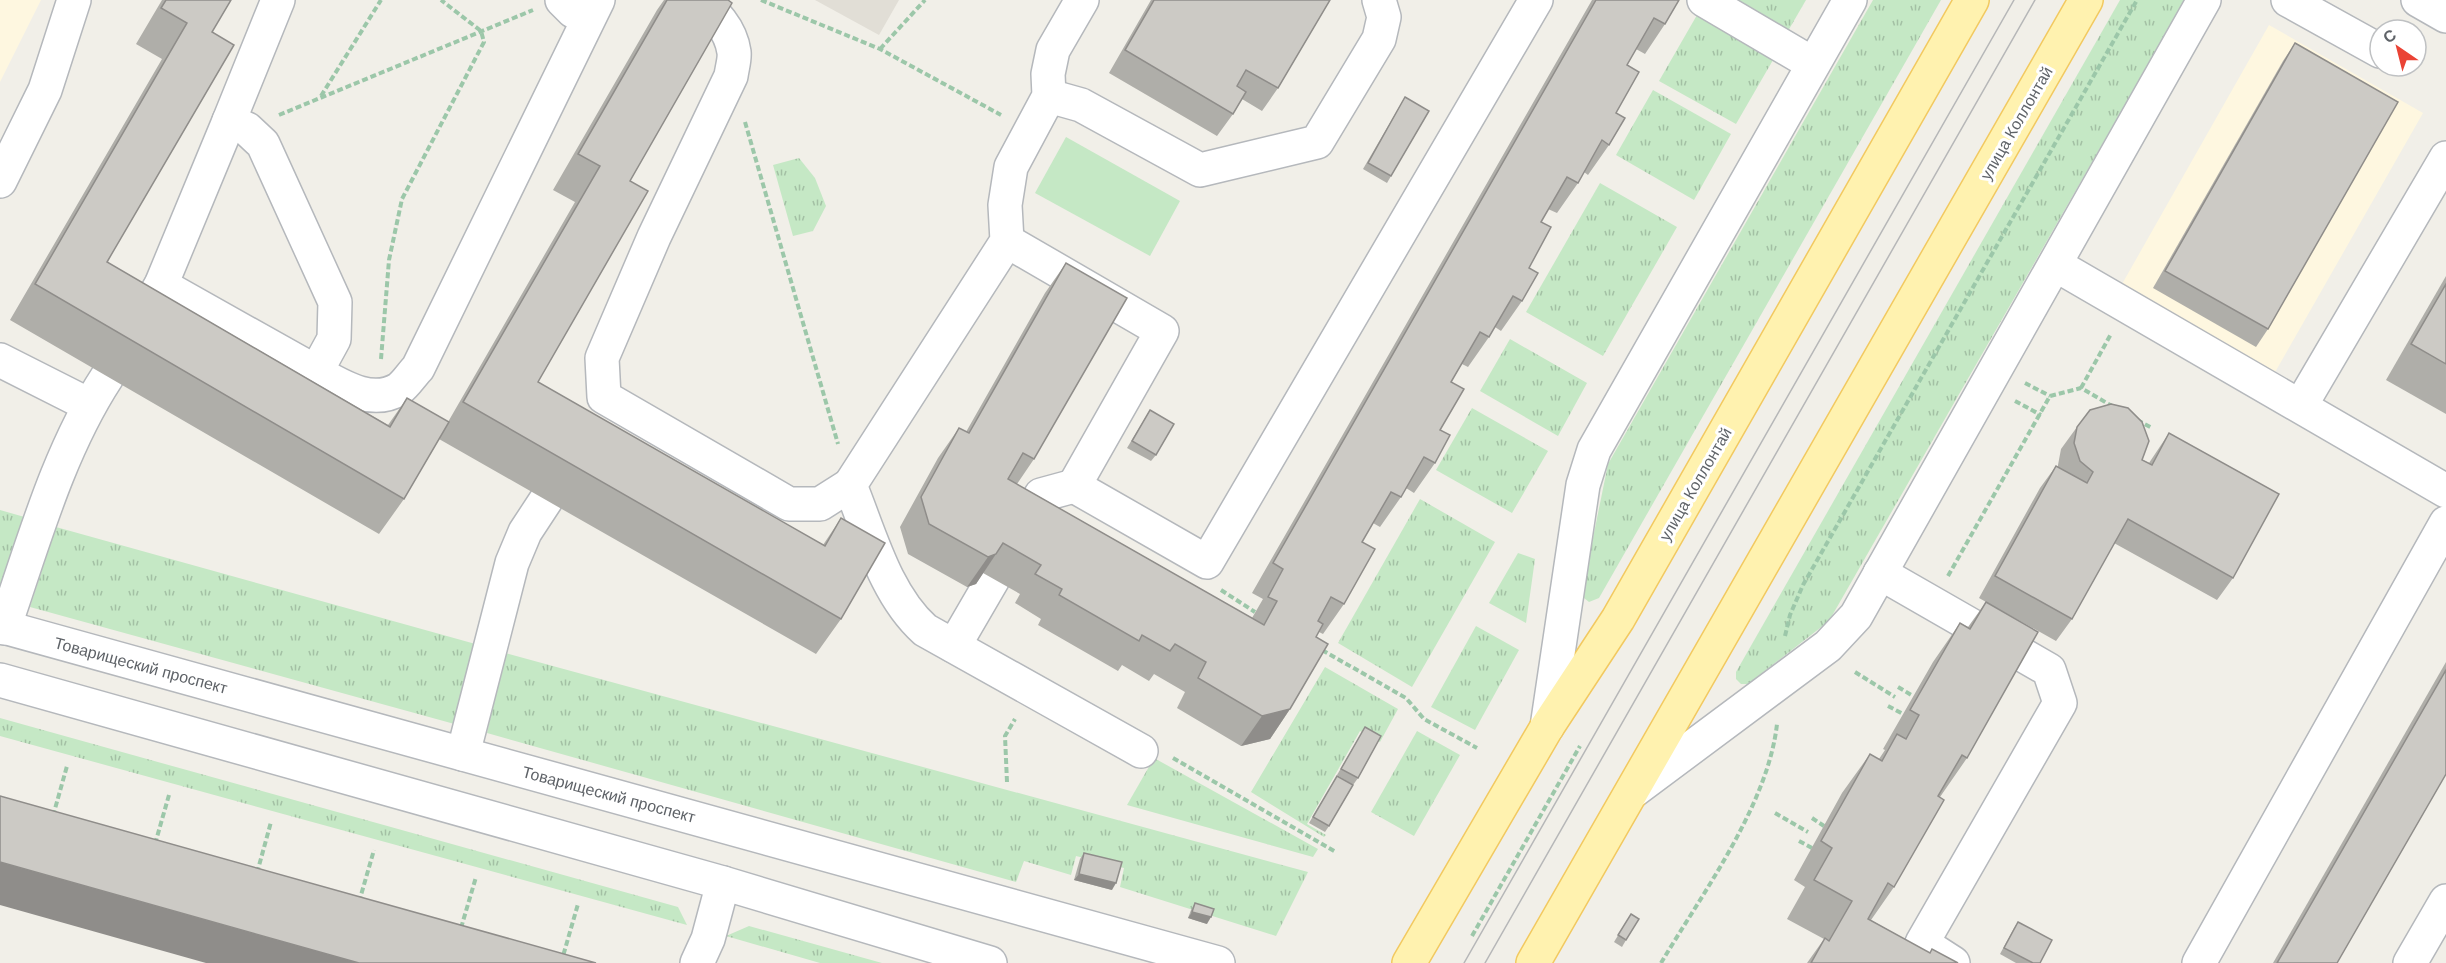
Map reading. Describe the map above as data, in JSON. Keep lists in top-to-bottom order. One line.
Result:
{"streets":{"main road":["улица Коллонтай"],"street":["Товарищеский проспект"]},"north":"top left"}
